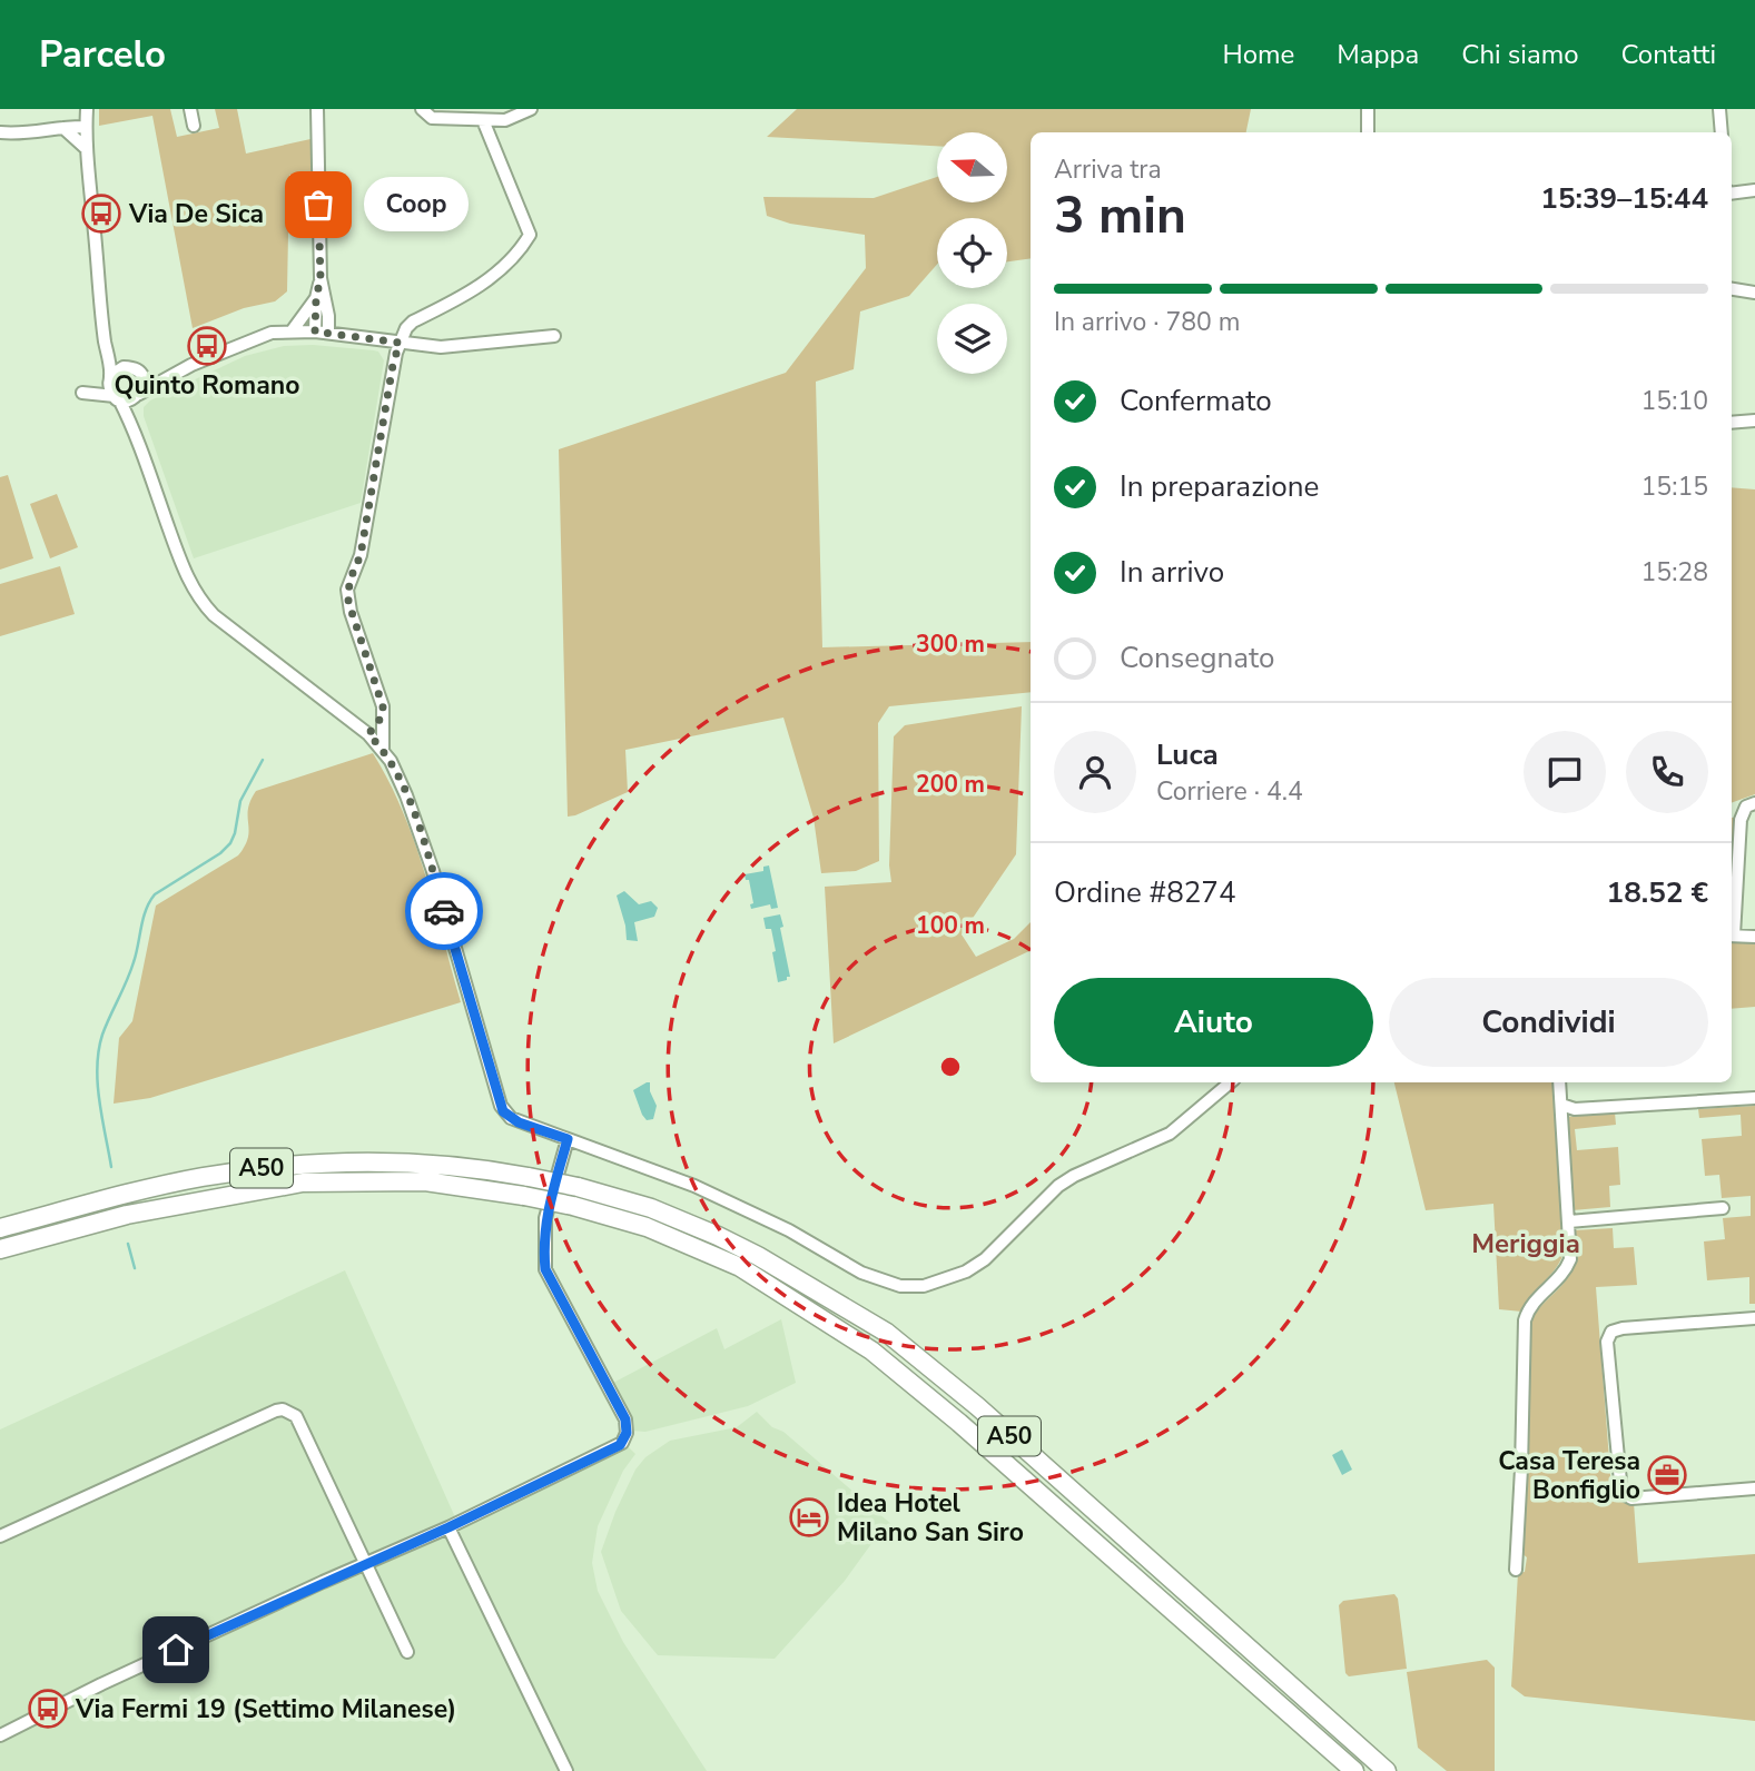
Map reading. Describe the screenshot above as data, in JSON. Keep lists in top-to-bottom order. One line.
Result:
{"streets":{"highway":["A50"]},"districts":["Meriggia"],"places":{"other":["Coop"],"bus stop":["Via De Sica","Quinto Romano","Via Fermi 19 (Settimo Milanese)"],"office":["Casa Teresa Bonfiglio"],"hotel":["Idea Hotel Milano San Siro"]},"north":"left","page":{"header":"Parcelo","nav":["Home","Mappa","Chi siamo","Contatti"],"heading":["3 min","Arriva tra","15:39–15:44"],"panel":["Luca","Corriere · 4.4","Ordine #8274","18.52 €"],"bubble":"Coop","bar":"In arrivo · 780 m","list":[["Confermato","15:10"],["In preparazione","15:15"],["In arrivo","15:28"],"Consegnato"],"buttons":["Aiuto","Condividi"]},"rings":["300 m","200 m","100 m"]}
